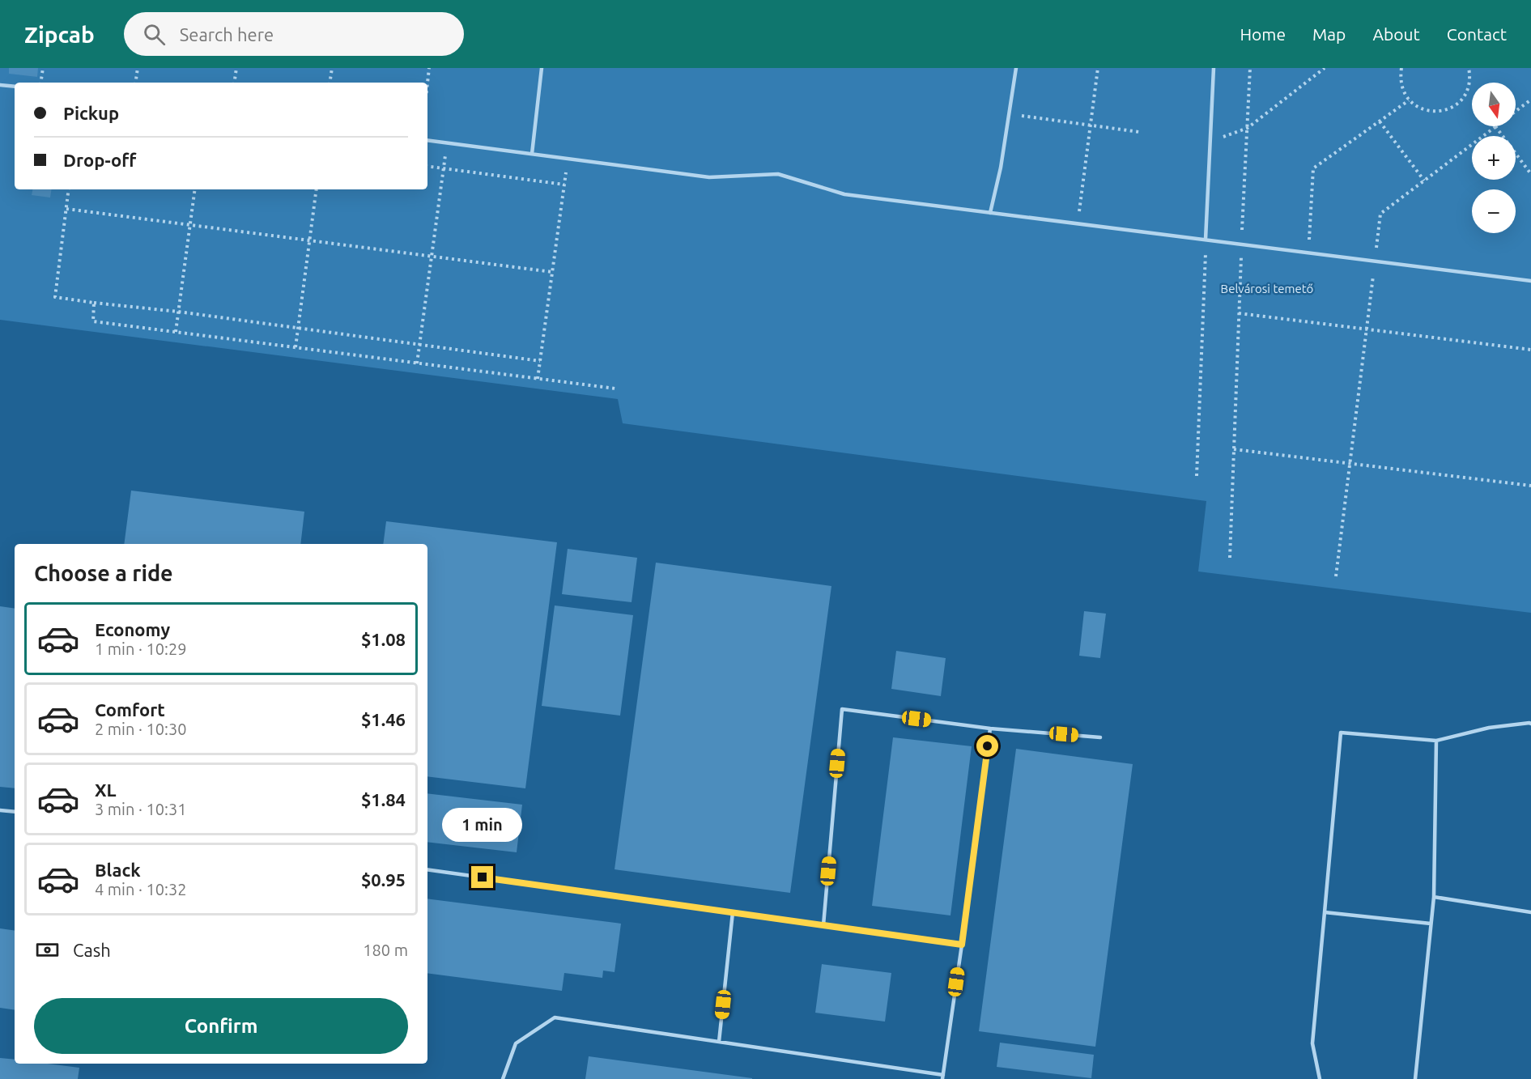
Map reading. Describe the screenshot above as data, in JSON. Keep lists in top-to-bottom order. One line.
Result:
{"parks":["Belvárosi temető"],"north":"bottom","page":{"header":"Zipcab","search":"Search here","nav":["Home","Map","About","Contact"],"map_buttons":["+","−"],"banner":["Pickup","Drop-off"],"heading":"Choose a ride","list":[{"name":"Economy","note":"1 min · 10:29","value":"$1.08"},{"name":"Comfort","note":"2 min · 10:30","value":"$1.46"},{"name":"XL","note":"3 min · 10:31","value":"$1.84"},{"name":"Black","note":"4 min · 10:32","value":"$0.95"}],"bubble":"1 min","pay":["Cash","180 m"],"buttons":"Confirm"}}
